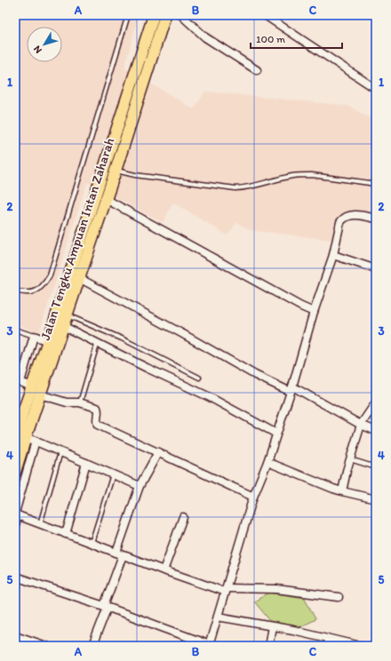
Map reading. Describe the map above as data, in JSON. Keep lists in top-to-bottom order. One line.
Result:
{"streets":{"main road":["Jalan Tengku Ampuan Intan Zaharah"]},"scale_bar":"100 m","north":"bottom left","grid":{"columns":["A","B","C"],"rows":["1","2","3","4","5"]}}
